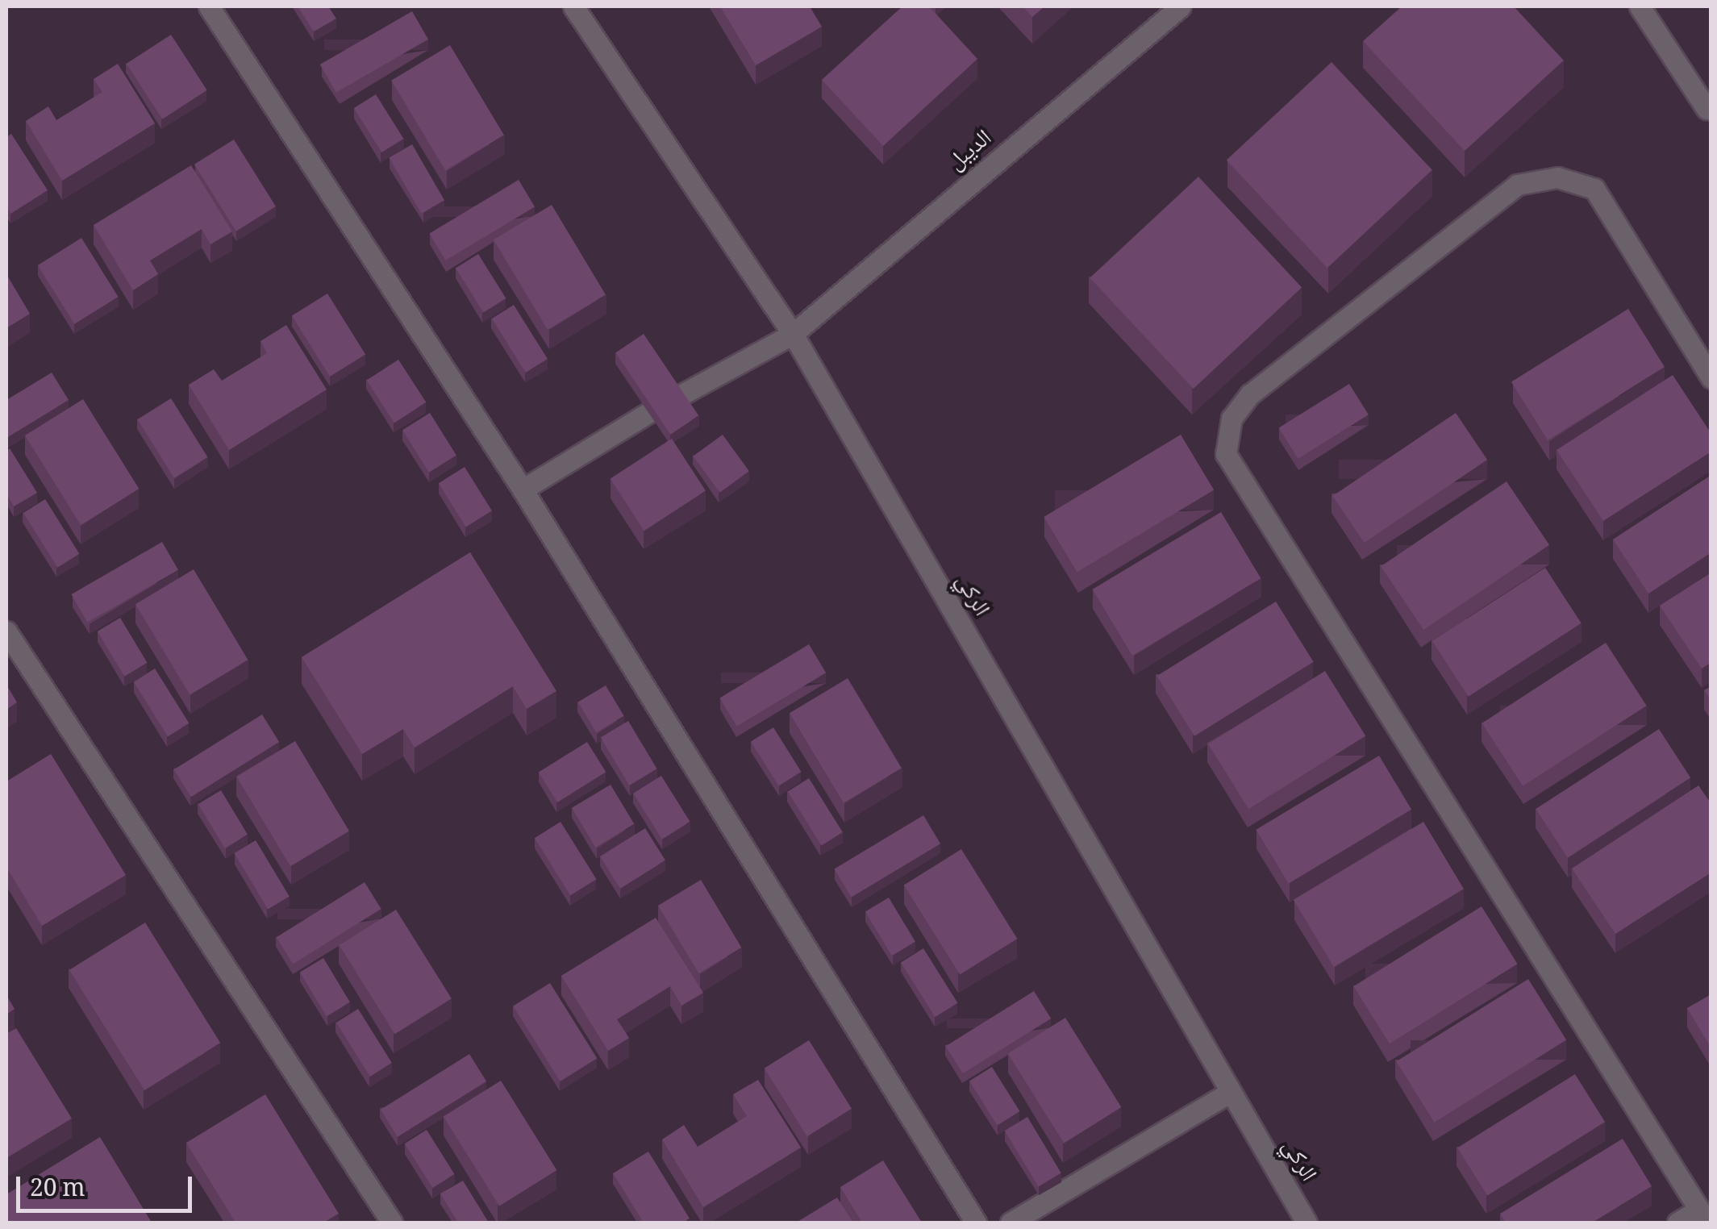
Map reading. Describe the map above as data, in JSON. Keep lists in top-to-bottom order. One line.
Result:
{"streets":{"street":["الديبل","الركي"]},"crossings":[["الديبل","الركي"]],"scale_bar":"20 m"}
